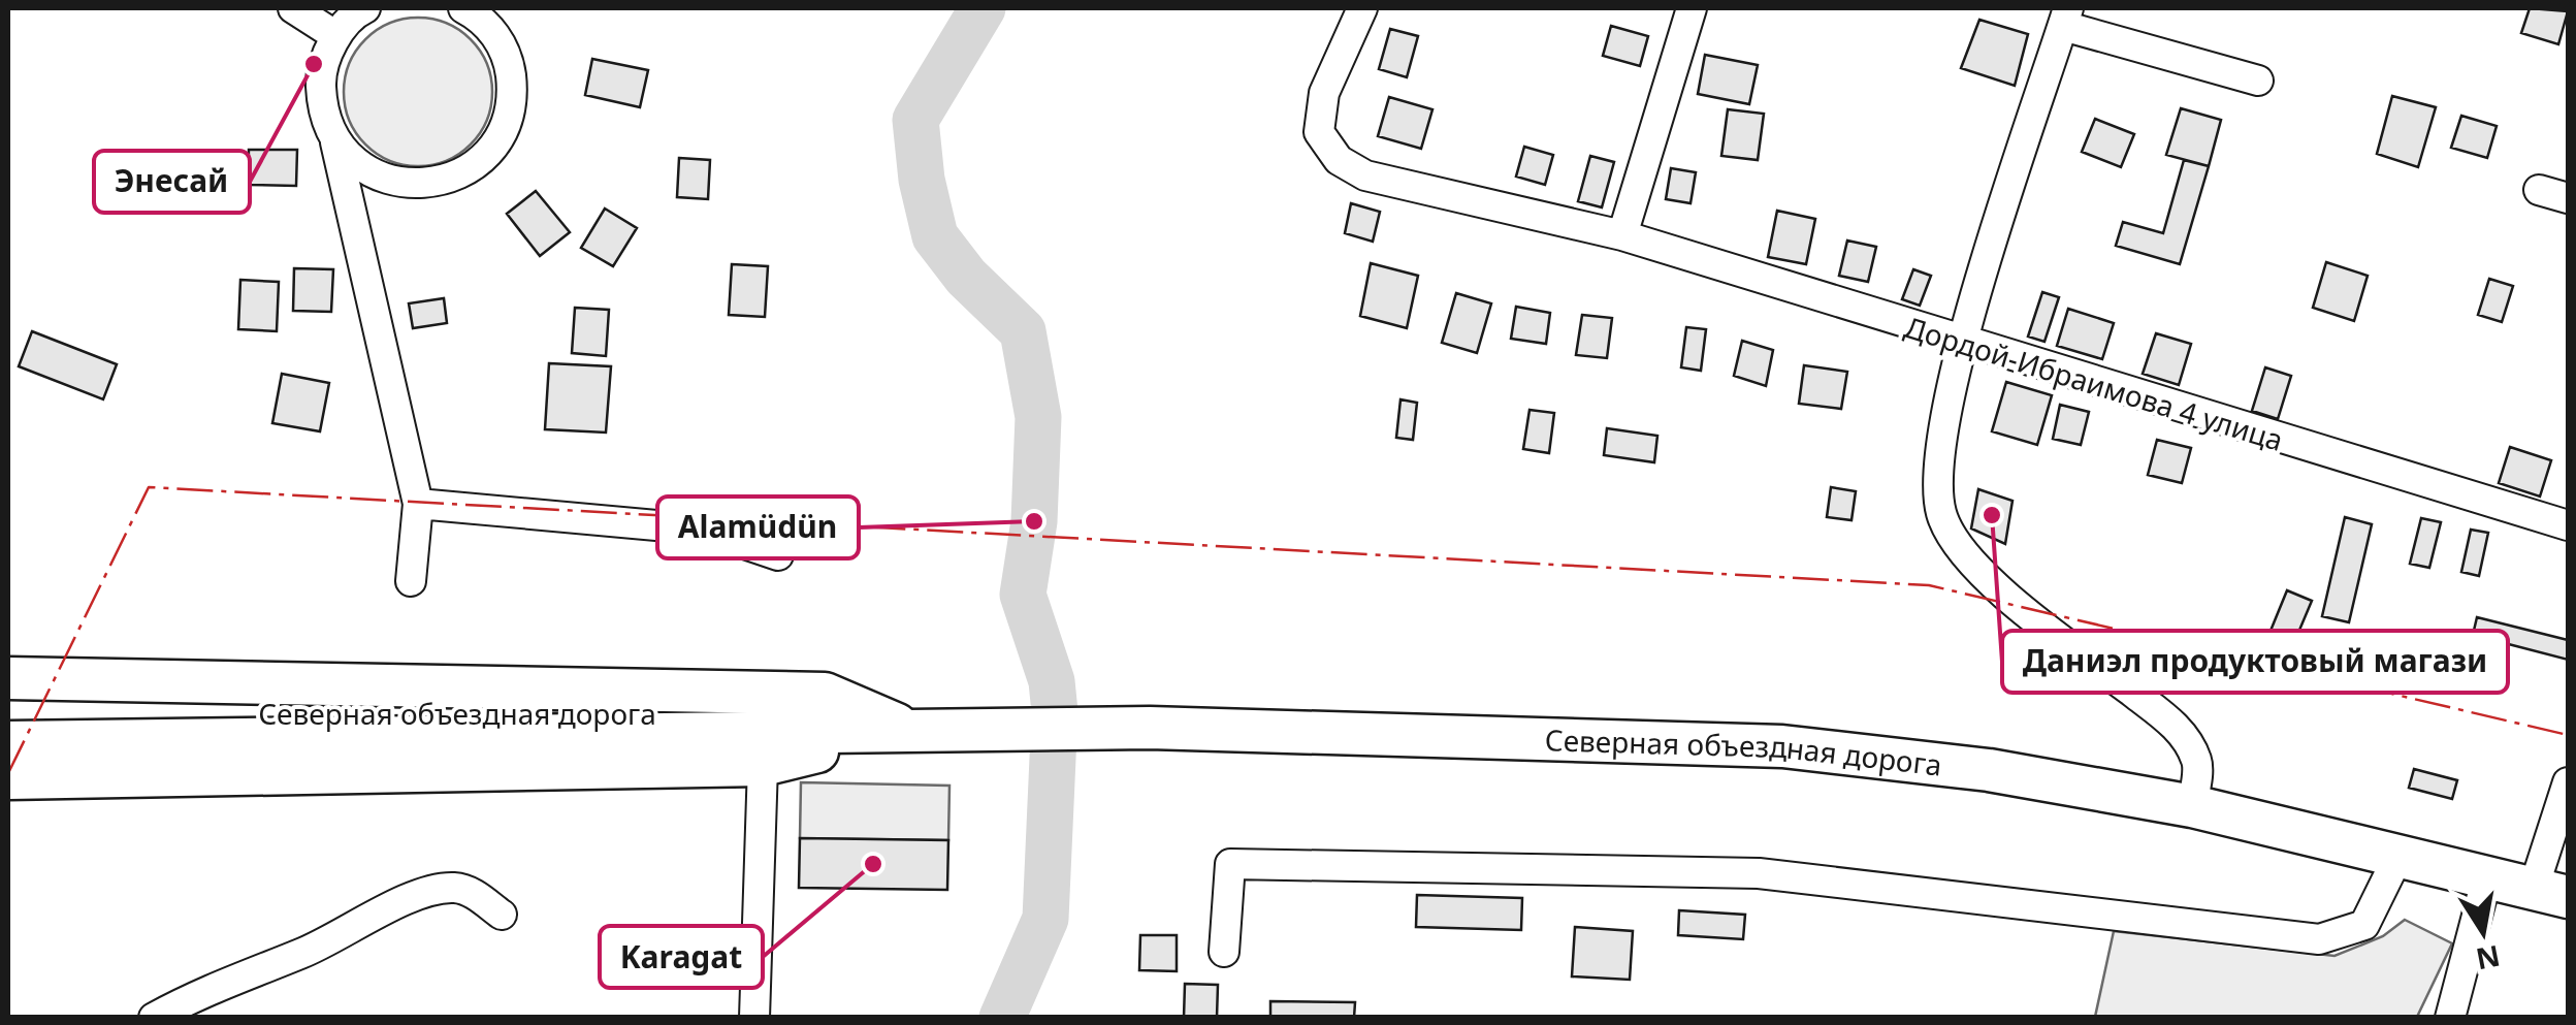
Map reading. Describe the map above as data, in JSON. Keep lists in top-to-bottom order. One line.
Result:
{"streets":{"highway":["Северная объездная дорога"],"street":["Дордой-Ибраимова 4 улица"]},"places":["Энесай","Даниэл продуктовый магази","Alamüdün","Karagat"],"north":"bottom"}
